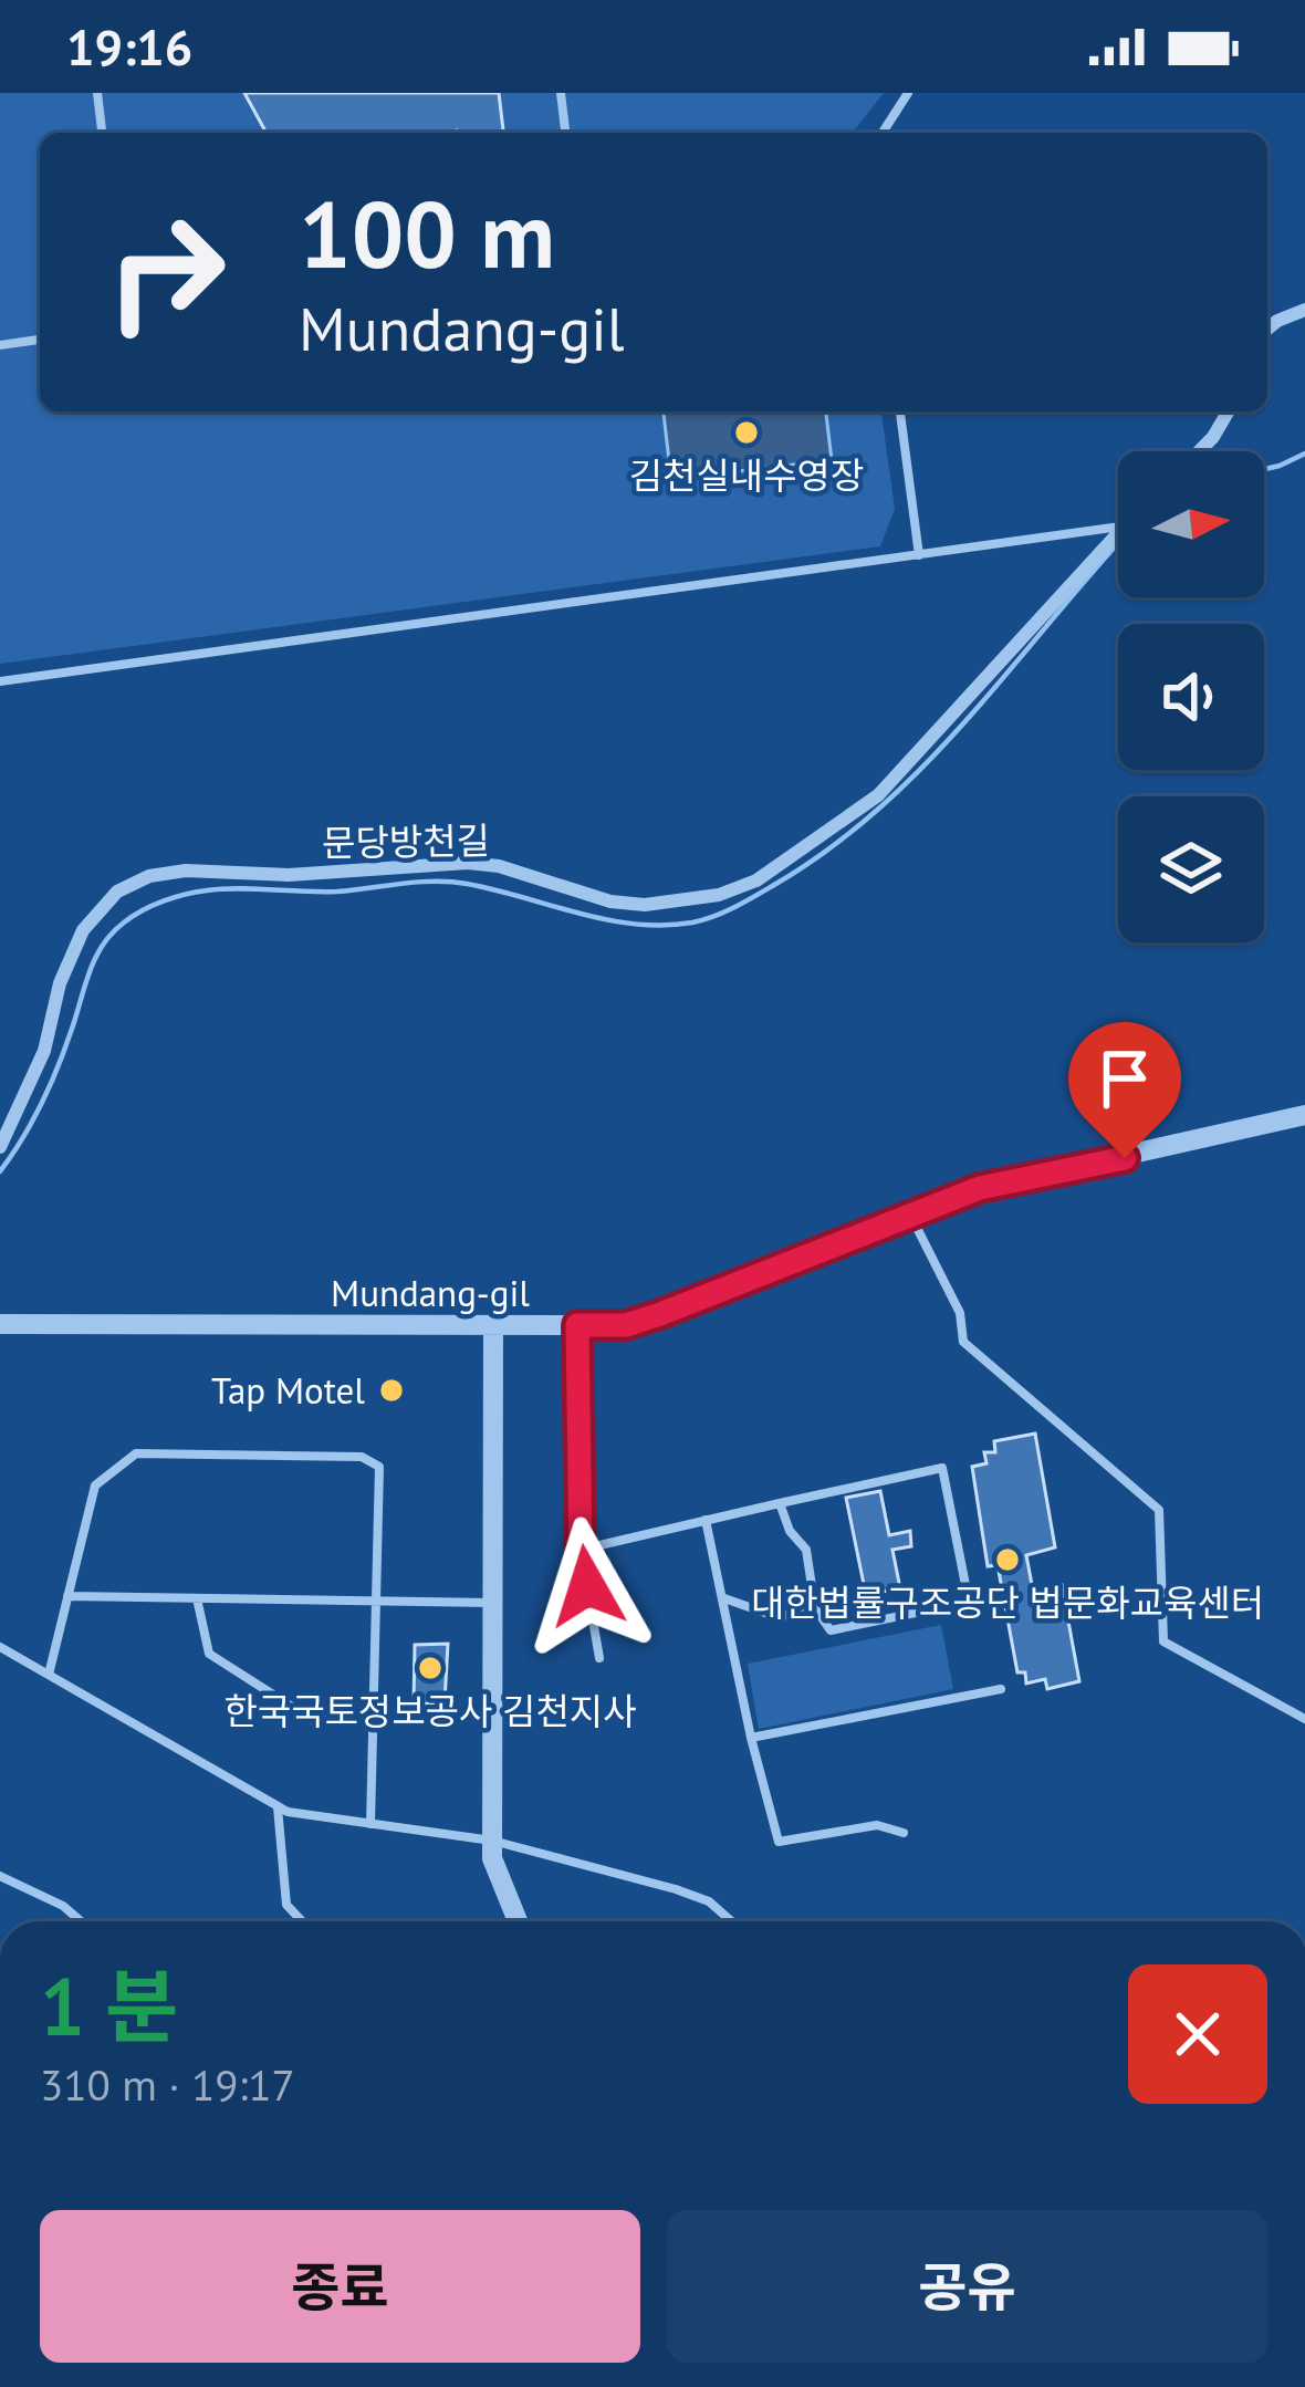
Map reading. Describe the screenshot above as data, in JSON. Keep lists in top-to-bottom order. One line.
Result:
{"streets":{"street":["문당방천길","Mundang-gil"]},"places":["김천실내수영장","Tap Motel","대한법률구조공단 법문화교육센터","한국국토정보공사 김천지사"],"north":"right","page":{"status":"19:16","turn":["100 m","Mundang-gil"],"heading":["1 분","310 m · 19:17"],"buttons":["종료","공유"]}}
